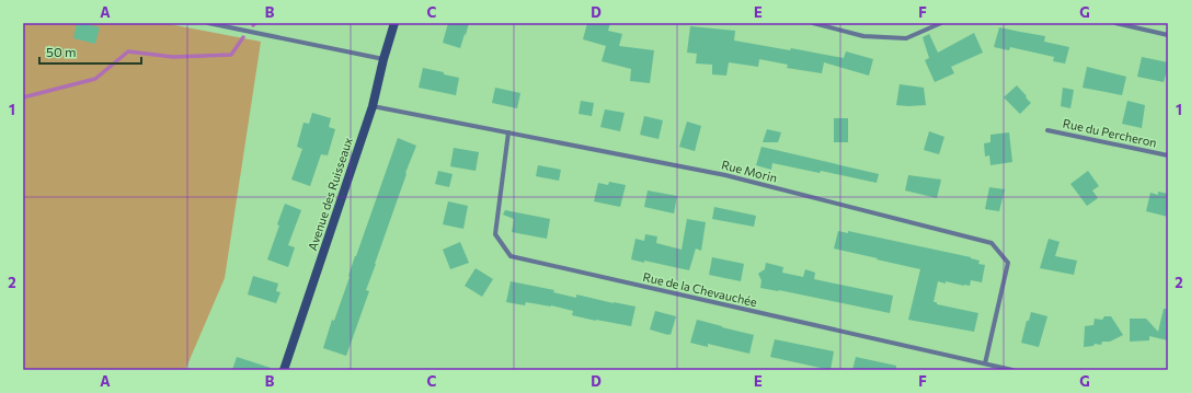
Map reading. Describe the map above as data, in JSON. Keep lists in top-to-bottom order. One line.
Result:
{"streets":{"street":["Rue du Percheron","Rue Morin","Avenue des Ruisseaux","Rue de la Chevauchée"]},"crossings":[["Rue Morin","Avenue des Ruisseaux"],["Rue Morin","Rue de la Chevauchée"]],"scale_bar":"50 m","grid":{"columns":["A","B","C","D","E","F","G"],"rows":["1","2"]}}
